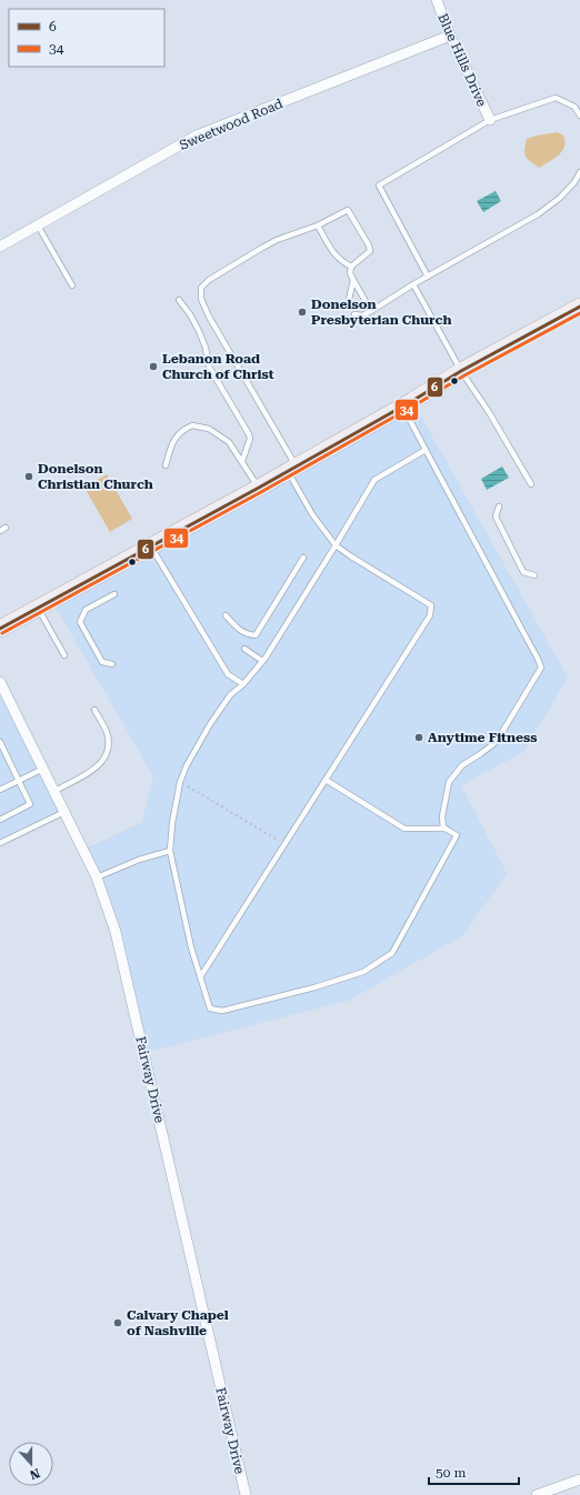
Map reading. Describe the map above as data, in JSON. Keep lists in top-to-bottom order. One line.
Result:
{"streets":{"street":["Blue Hills Drive","Sweetwood Road","Fairway Drive"]},"crossings":[["Blue Hills Drive","Sweetwood Road"]],"places":["Donelson Presbyterian Church","Lebanon Road Church of Christ","Donelson Christian Church","Anytime Fitness","Calvary Chapel of Nashville"],"lines":["transit line 6","transit line 34"],"legend":["6","34"],"scale_bar":"50 m","north":"bottom"}
